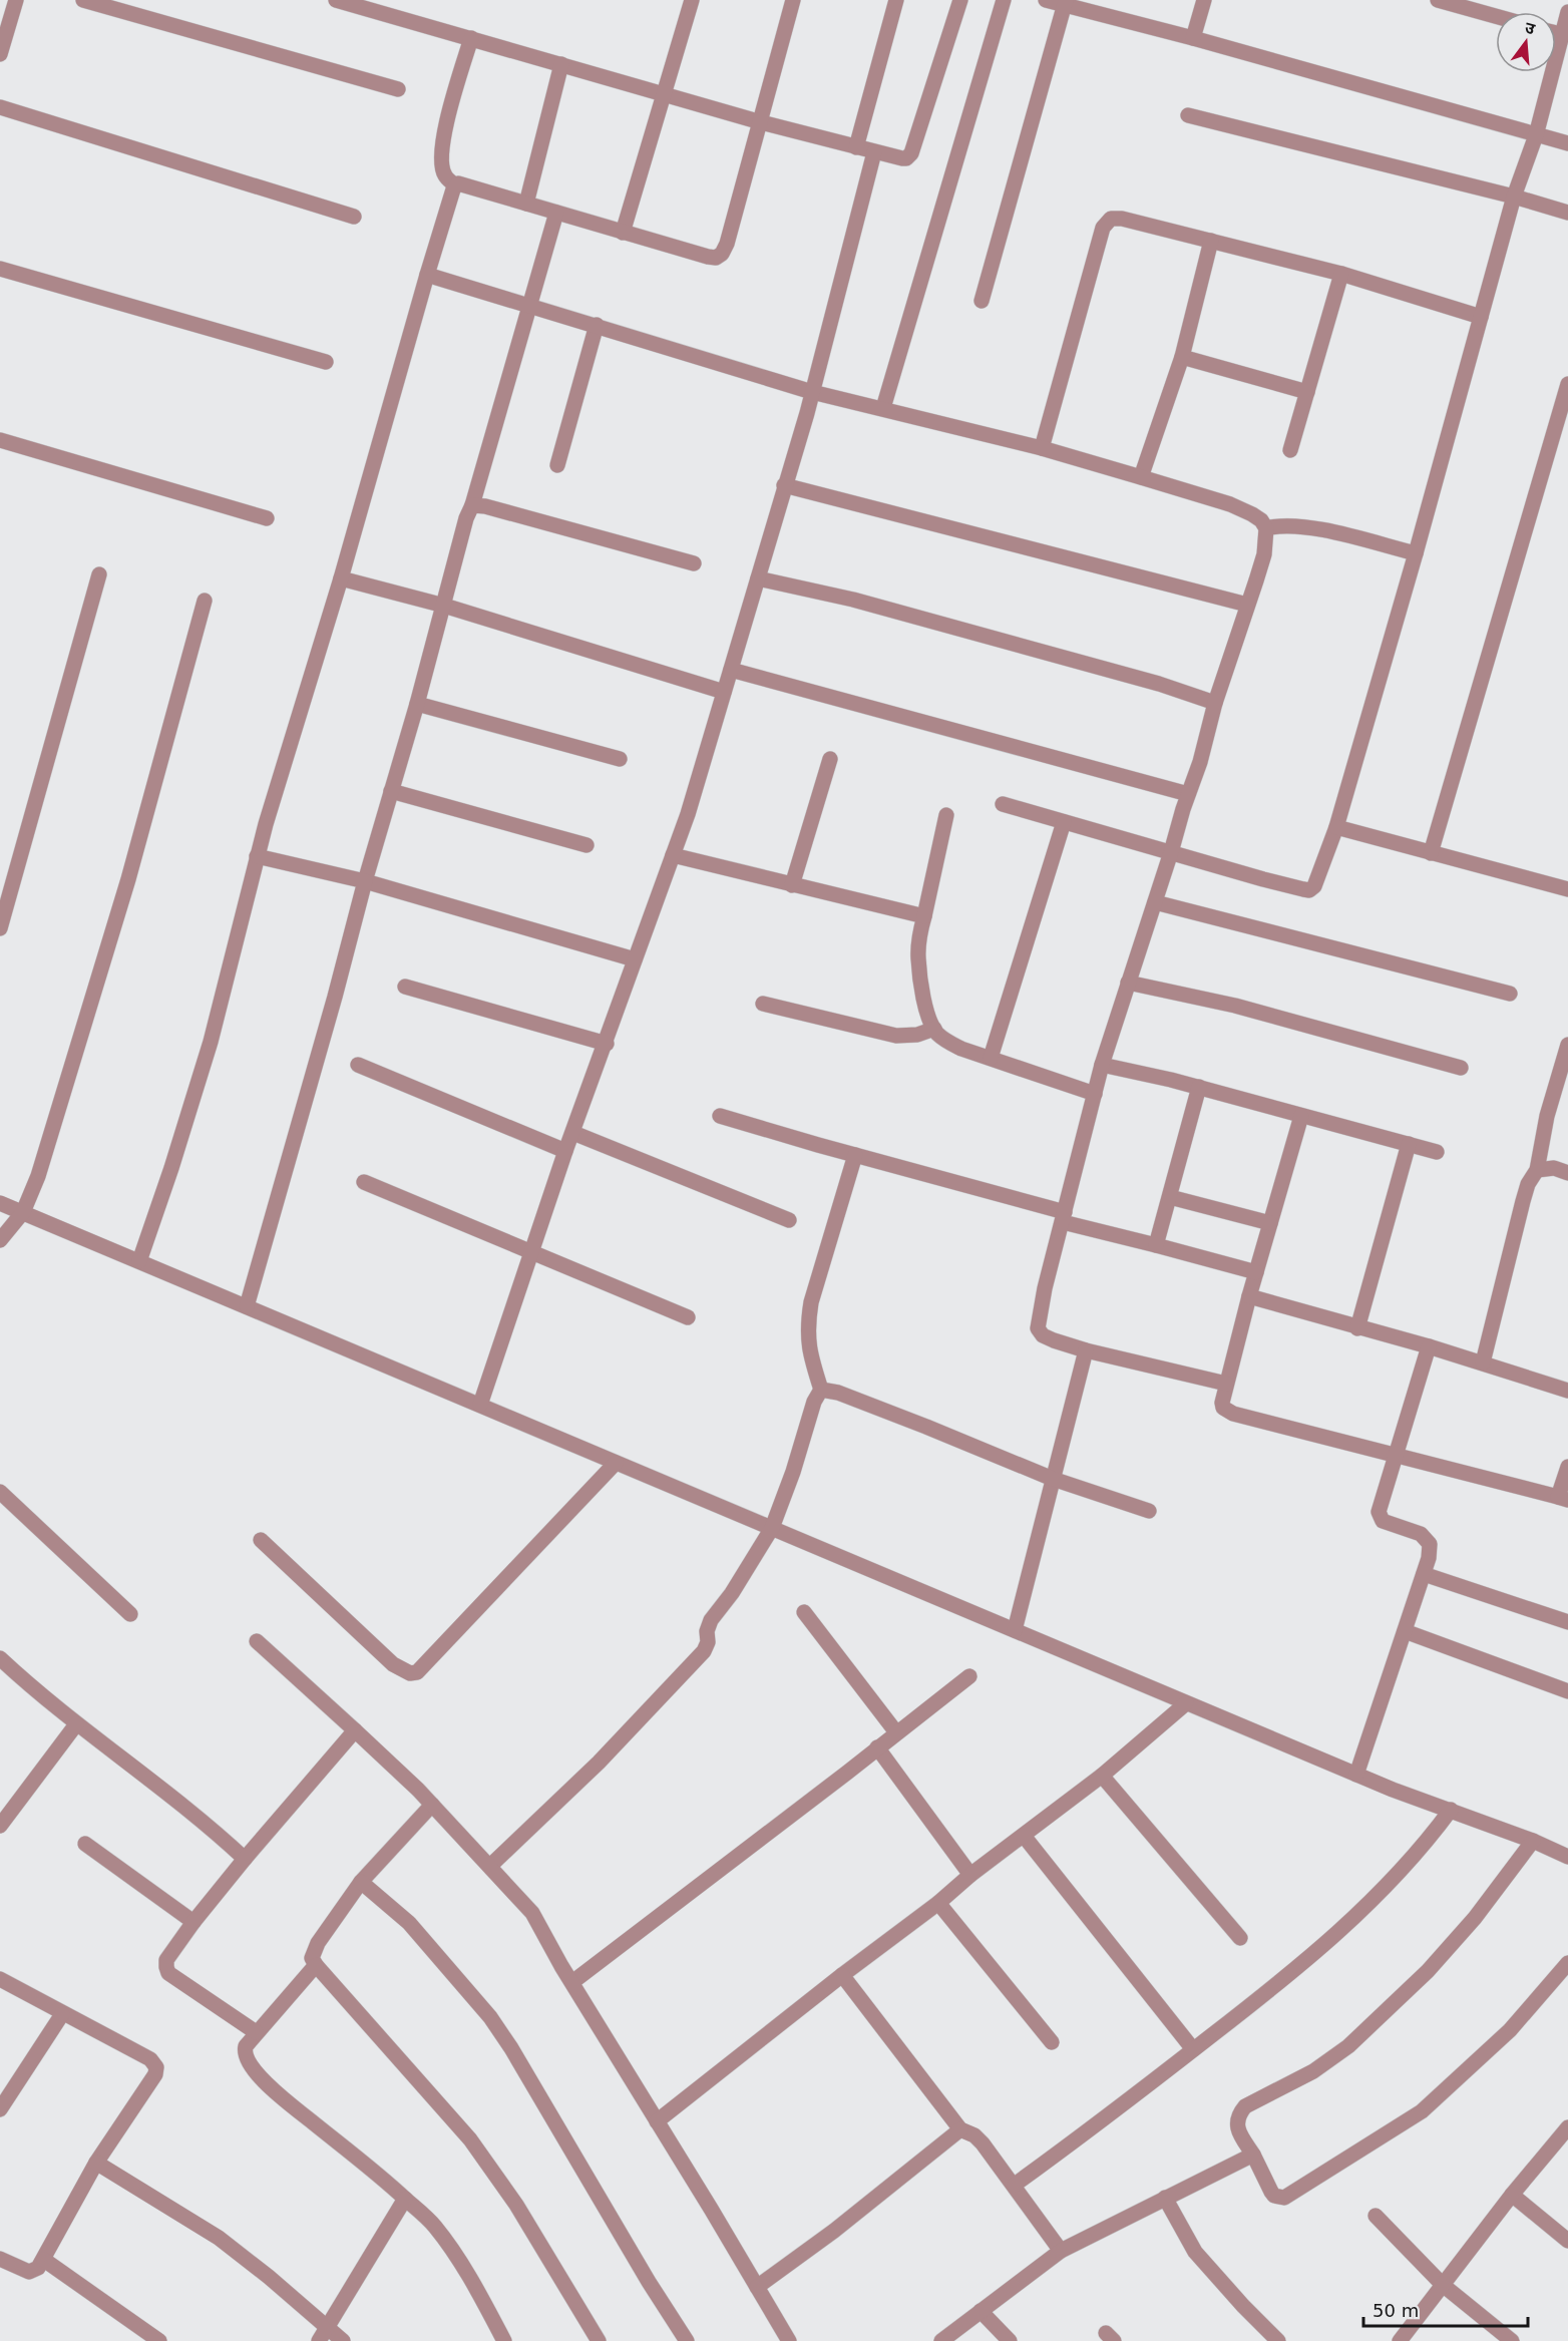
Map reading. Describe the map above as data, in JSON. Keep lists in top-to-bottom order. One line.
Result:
{"scale_bar":"50 m","north":"top"}
